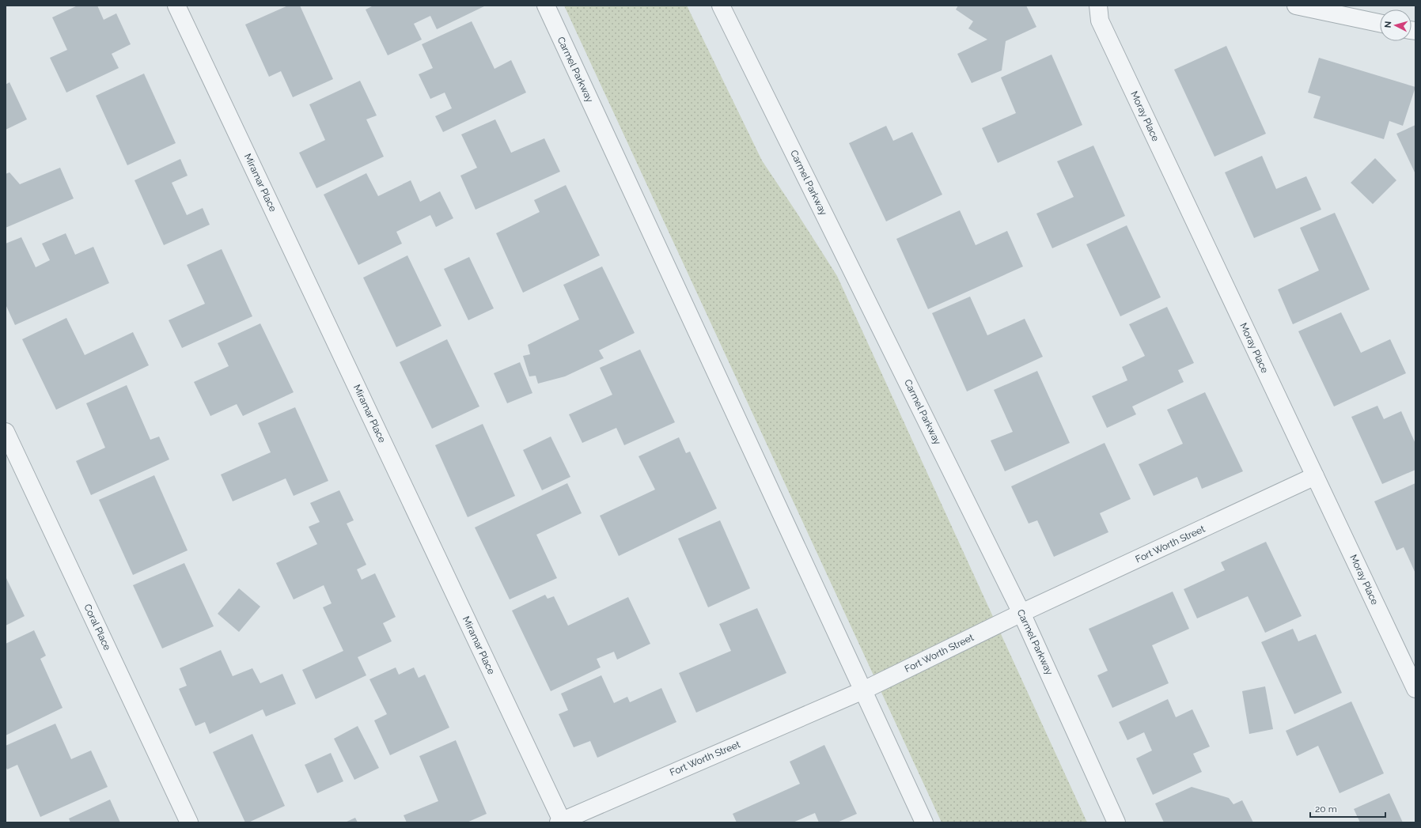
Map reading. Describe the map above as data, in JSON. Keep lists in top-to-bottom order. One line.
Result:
{"streets":{"street":["Carmel Parkway","Moray Place","Miramar Place","Fort Worth Street","Coral Place"]},"crossings":[["Carmel Parkway","Fort Worth Street"],["Moray Place","Fort Worth Street"],["Miramar Place","Fort Worth Street"]],"scale_bar":"20 m","north":"left"}
